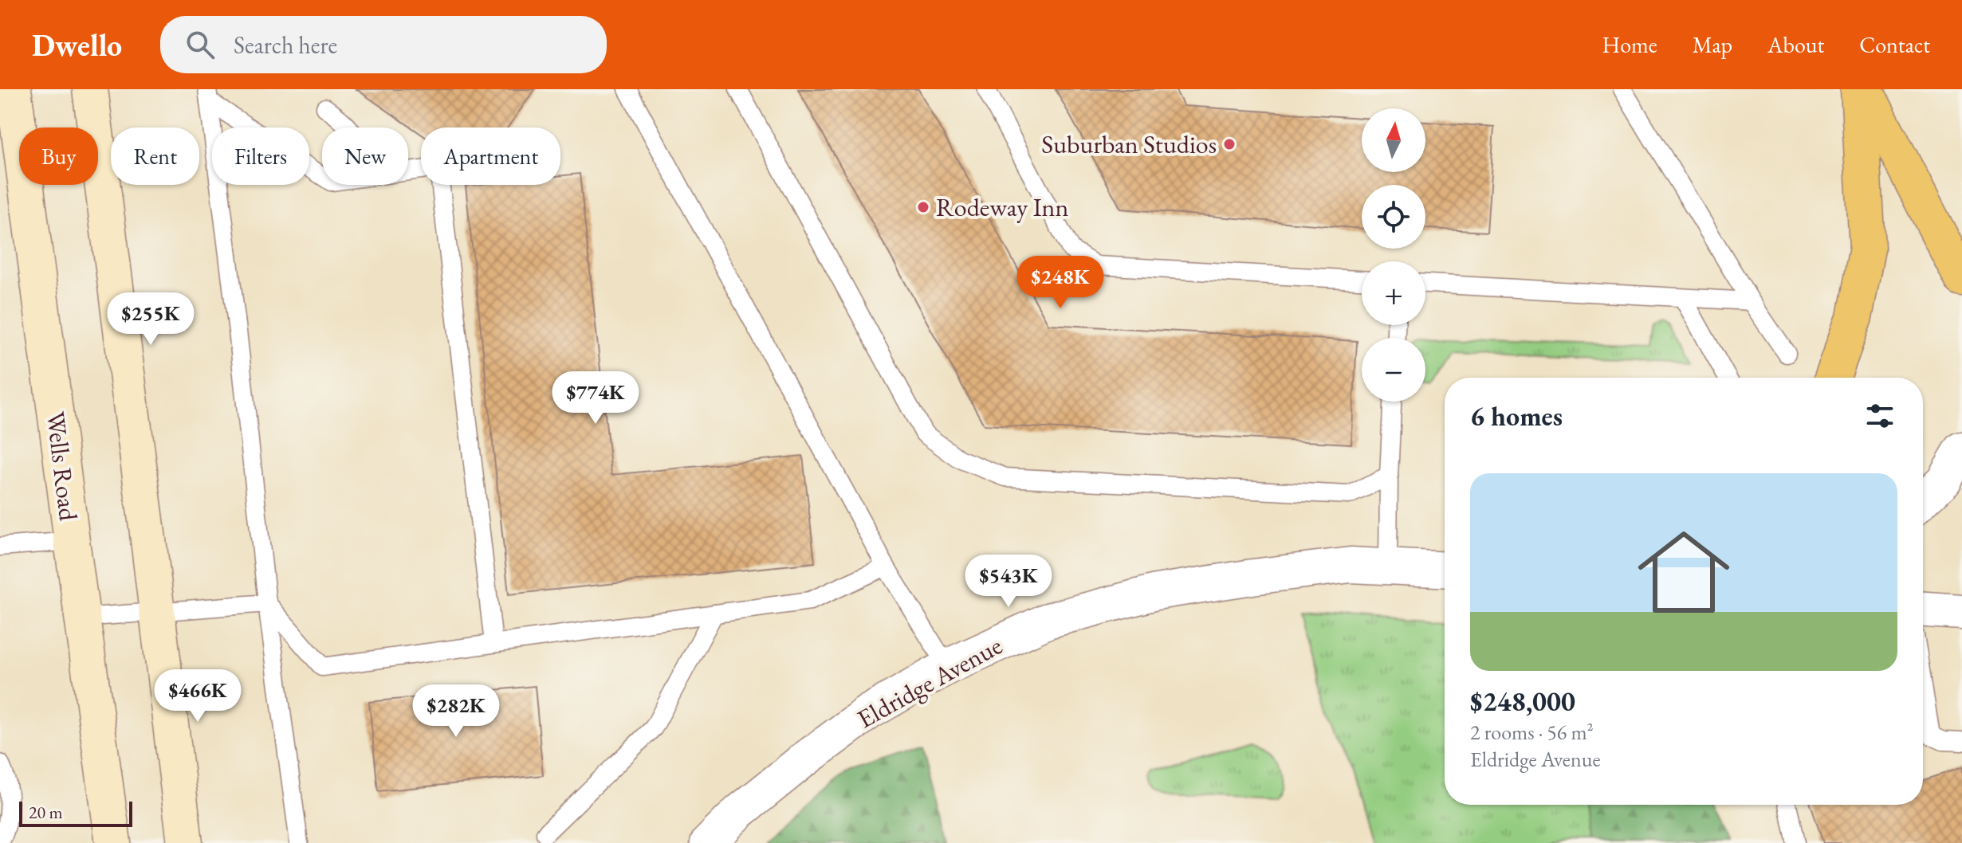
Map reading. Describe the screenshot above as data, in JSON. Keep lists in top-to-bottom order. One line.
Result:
{"streets":{"main road":["Wells Road"],"street":["Eldridge Avenue"]},"places":["Suburban Studios","Rodeway Inn"],"scale_bar":"20 m","north":"top","page":{"header":"Dwello","search":"Search here","nav":["Home","Map","About","Contact"],"map_buttons":["+","−"],"chip":["Buy","Rent","Filters","New","Apartment"],"price":["$248K","$255K","$774K","$543K","$466K","$282K"],"heading":"6 homes","list":[{"name":"$248,000","note":"2 rooms · 56 m² · Eldridge Avenue"}],"scale":"20 m"}}
